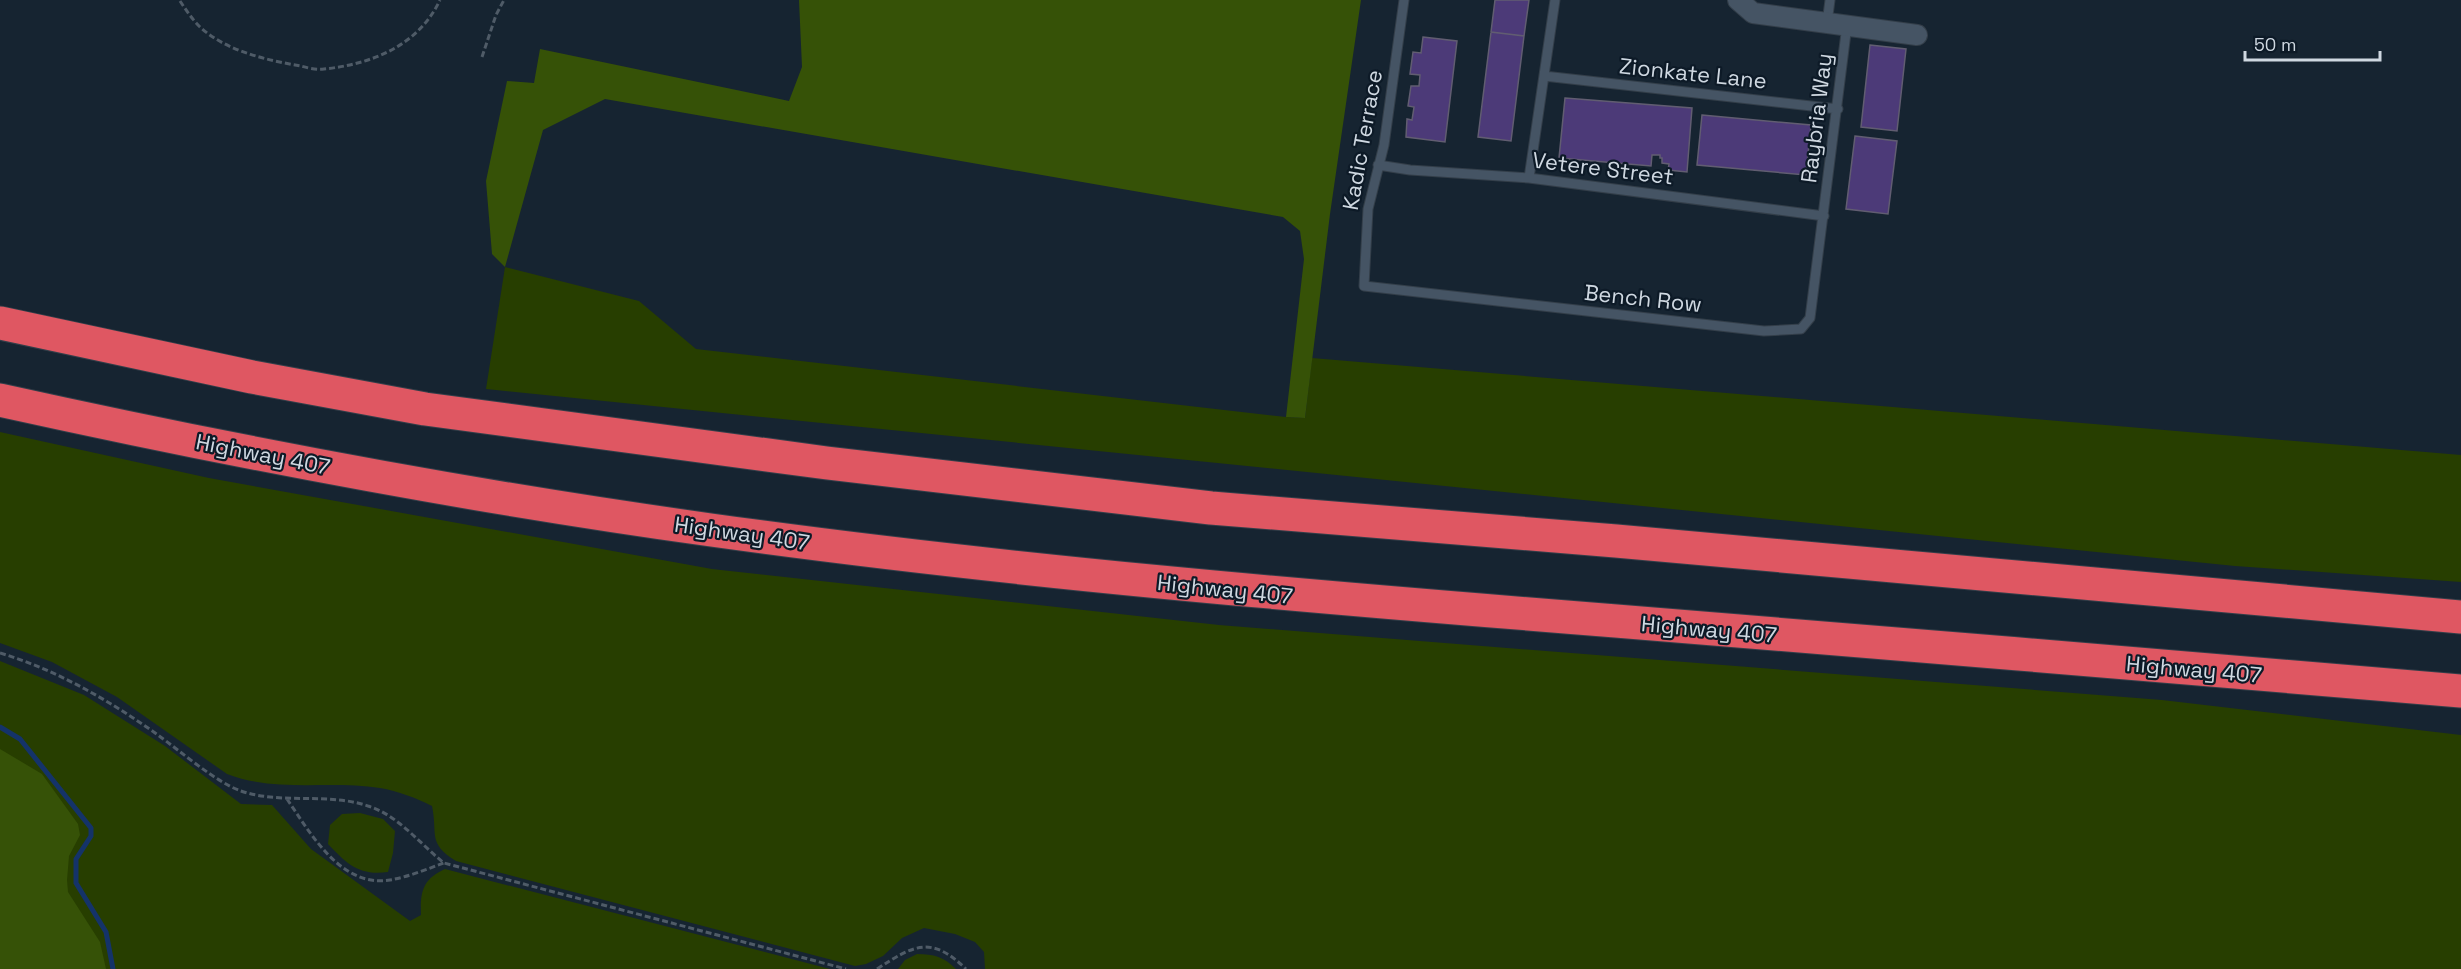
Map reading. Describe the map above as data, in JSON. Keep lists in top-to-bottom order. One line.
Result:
{"streets":{"highway":["Highway 407"],"lane":["Zionkate Lane","Raybria Way","Kadic Terrace","Vetere Street","Bench Row"]},"crossings":[["Zionkate Lane","Raybria Way"],["Raybria Way","Vetere Street"],["Raybria Way","Bench Row"],["Kadic Terrace","Vetere Street"],["Kadic Terrace","Bench Row"],["Vetere Street","Bench Row"]],"scale_bar":"50 m"}
